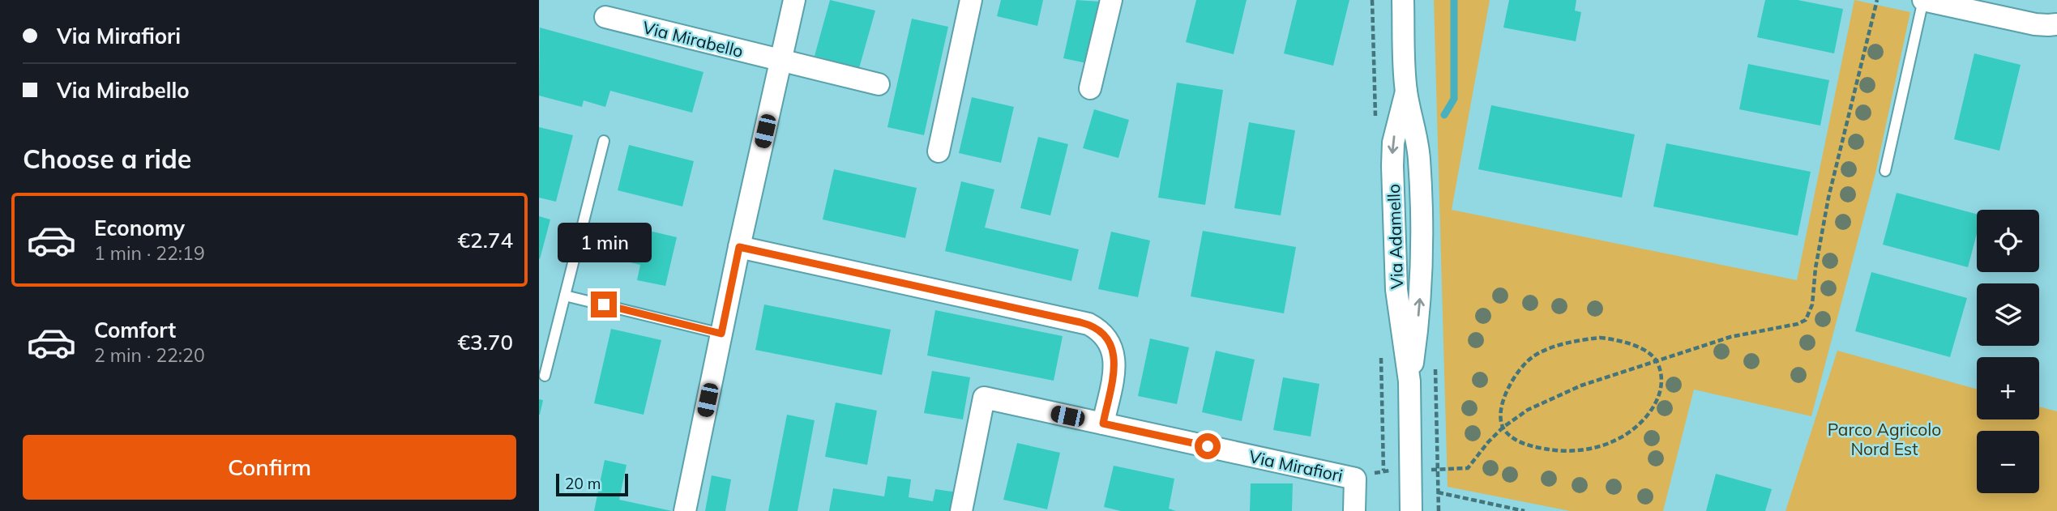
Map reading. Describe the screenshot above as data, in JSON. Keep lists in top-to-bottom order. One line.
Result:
{"streets":{"street":["Via Mirabello","Via Adamello","Via Mirafiori"]},"parks":["Parco Agricolo Nord Est"],"scale_bar":"20 m","page":{"banner":["Via Mirafiori","Via Mirabello"],"heading":"Choose a ride","list":[{"name":"Economy","note":"1 min · 22:19","value":"€2.74"},{"name":"Comfort","note":"2 min · 22:20","value":"€3.70"}],"map_buttons":["+","−"],"bubble":"1 min","buttons":"Confirm","scale":"20 m"}}
